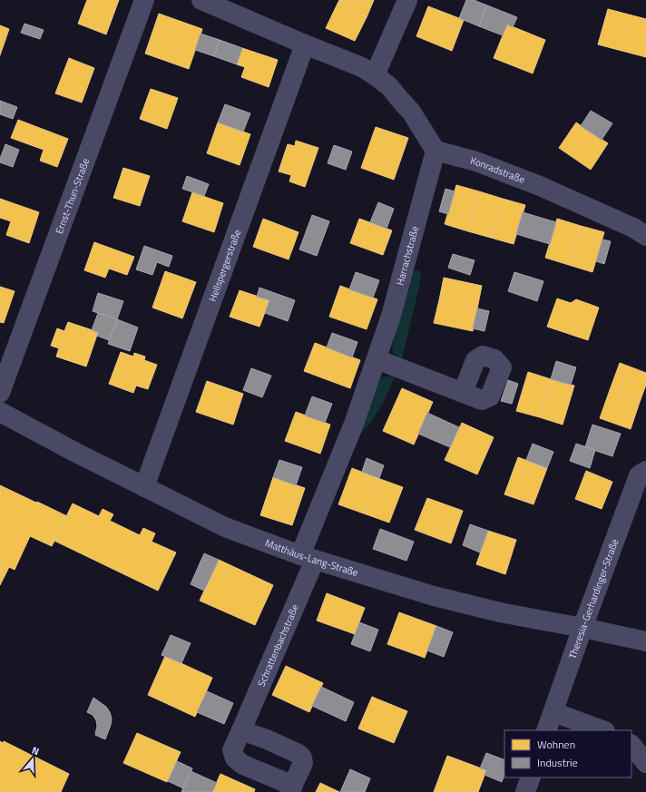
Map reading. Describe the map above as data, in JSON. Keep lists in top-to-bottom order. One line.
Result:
{"streets":{"street":["Konradstraße","Ernst-Thun-Straße","Harrachstraße","Hellspergerstraße","Matthäus-Lang-Straße","Theresia-Gerhardinger-Straße","Schrattenbachstraße"]},"crossings":[["Konradstraße","Harrachstraße"],["Harrachstraße","Matthäus-Lang-Straße"],["Harrachstraße","Schrattenbachstraße"],["Hellspergerstraße","Matthäus-Lang-Straße"],["Matthäus-Lang-Straße","Theresia-Gerhardinger-Straße"],["Matthäus-Lang-Straße","Schrattenbachstraße"]],"legend":["Wohnen","Industrie"],"north":"top"}
